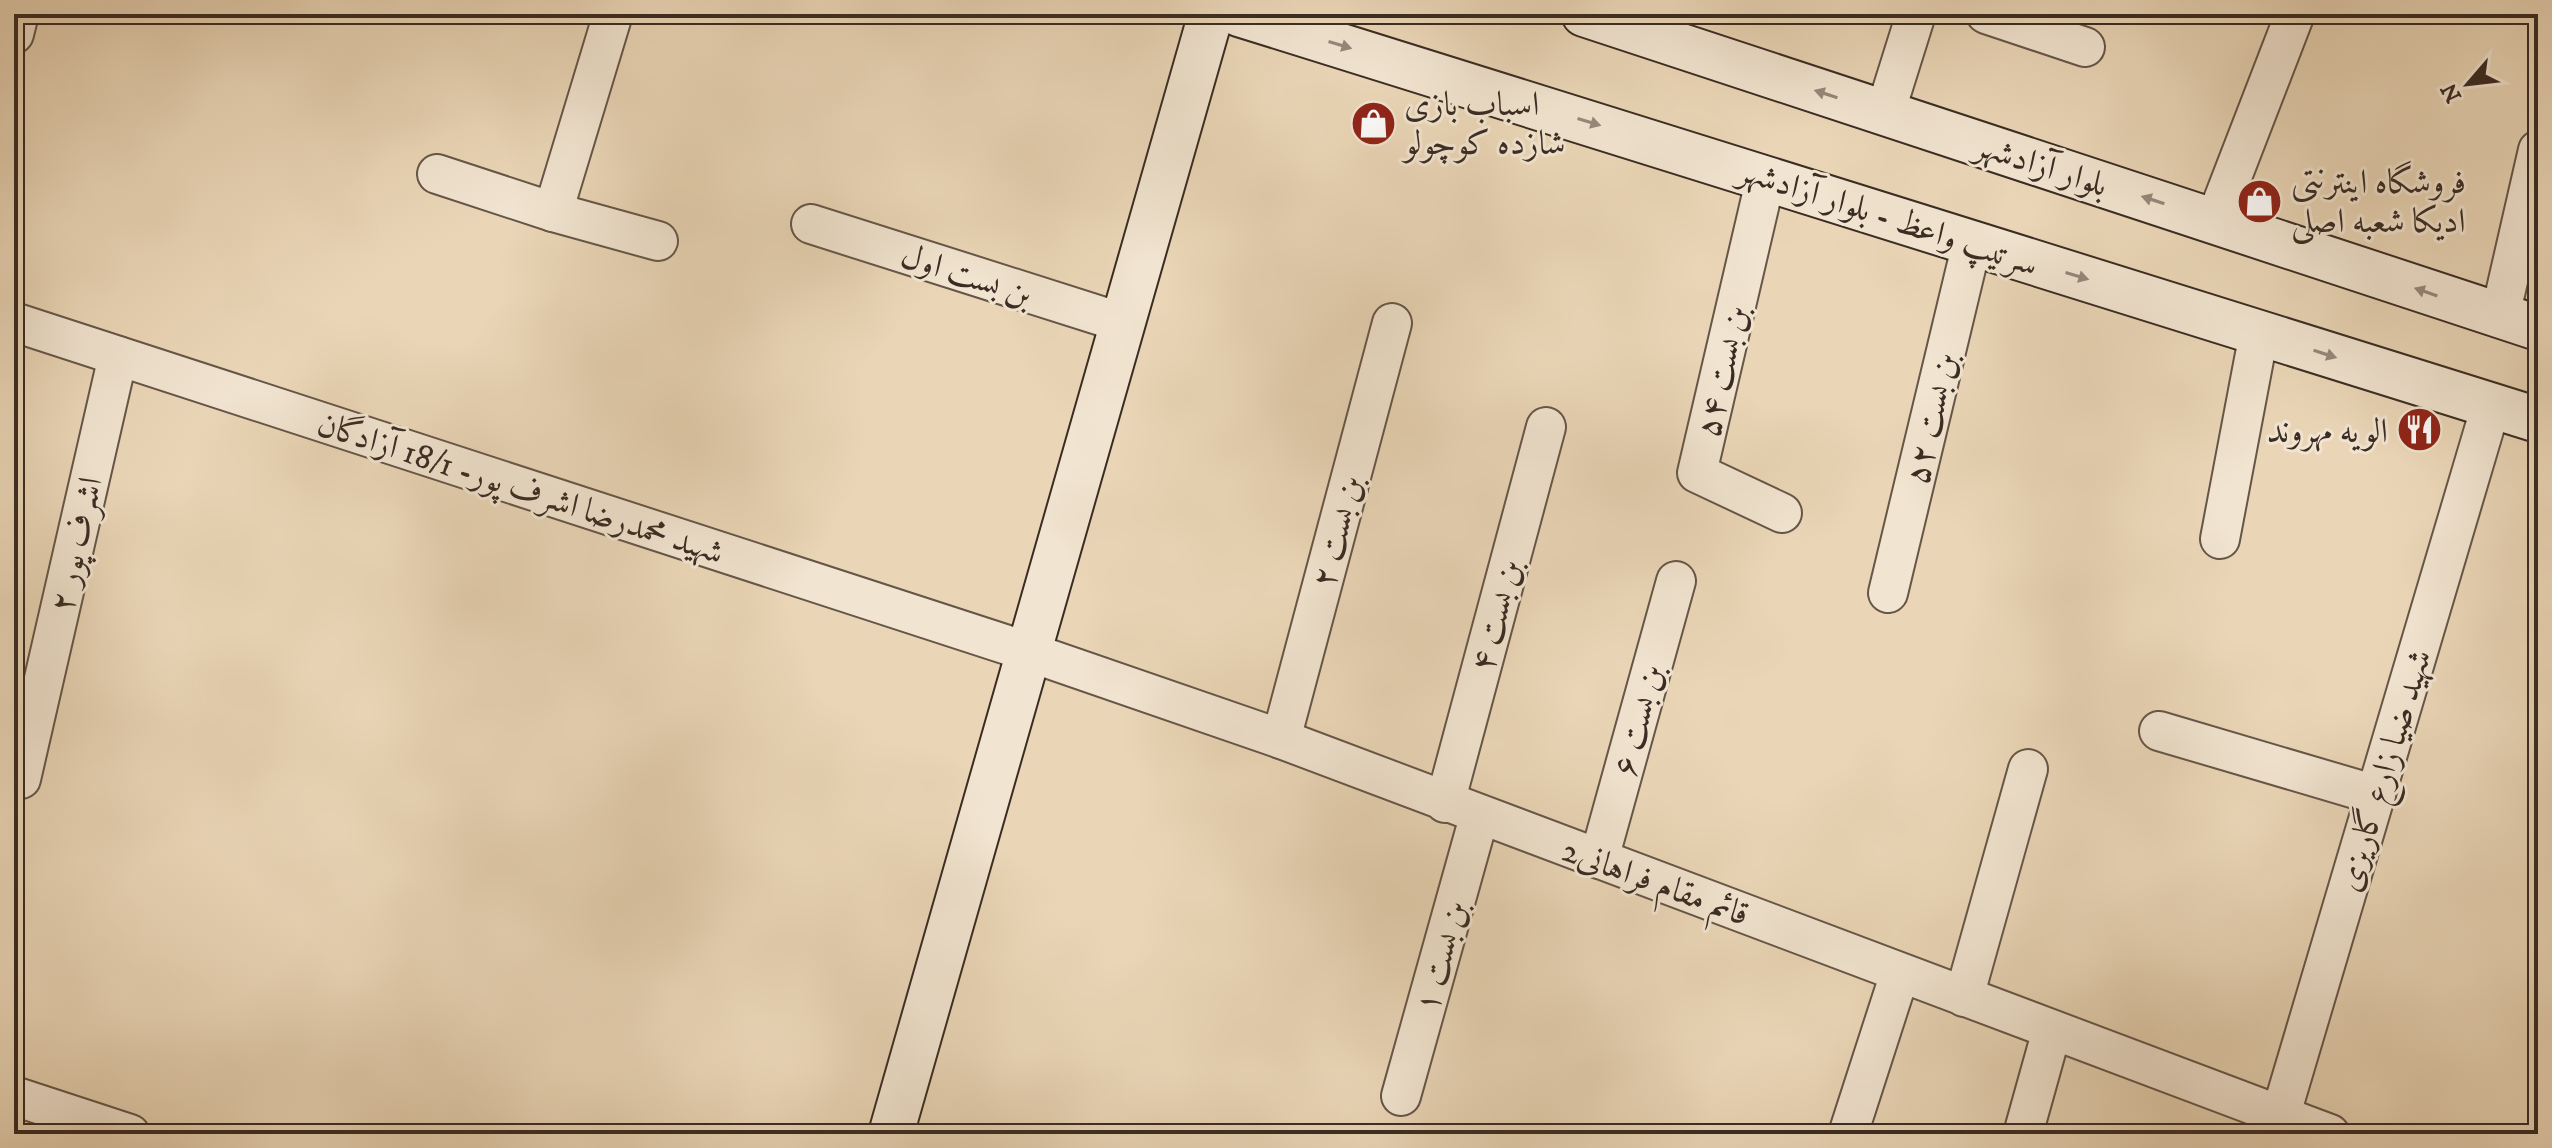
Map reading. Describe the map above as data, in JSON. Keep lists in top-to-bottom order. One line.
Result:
{"streets":{"main road":["بلوار آزادشهر","سرتیپ واعظ - بلوار آزادشهر"],"street":["بن بست اول","بن بست ۵۴","بن بست ۵۲","شهید محمدرضا اشرف پور- 18/1 آزادگان","بن بست ۲","۲ اشرف پور","بن بست ۴","بن بست ۶","شهید ضیا زارع گاریزی","2قائم مقام فراهانی","بن بست ۱"]},"crossings":[["سرتیپ واعظ - بلوار آزادشهر","بن بست ۵۴"],["سرتیپ واعظ - بلوار آزادشهر","بن بست ۵۲"],["سرتیپ واعظ - بلوار آزادشهر","شهید ضیا زارع گاریزی"],["شهید محمدرضا اشرف پور- 18/1 آزادگان","۲ اشرف پور"],["شهید محمدرضا اشرف پور- 18/1 آزادگان","2قائم مقام فراهانی"],["بن بست ۲","2قائم مقام فراهانی"],["بن بست ۴","2قائم مقام فراهانی"],["بن بست ۴","بن بست ۱"],["بن بست ۶","2قائم مقام فراهانی"],["شهید ضیا زارع گاریزی","2قائم مقام فراهانی"],["2قائم مقام فراهانی","بن بست ۱"]],"one_way":["بلوار آزادشهر","سرتیپ واعظ - بلوار آزادشهر"],"places":{"shop":["اسباب بازی شازده کوچولو","فروشگاه اینترنتی ادیکا شعبه اصلی"],"restaurant":["الویه مهروند"]},"north":"bottom left"}
